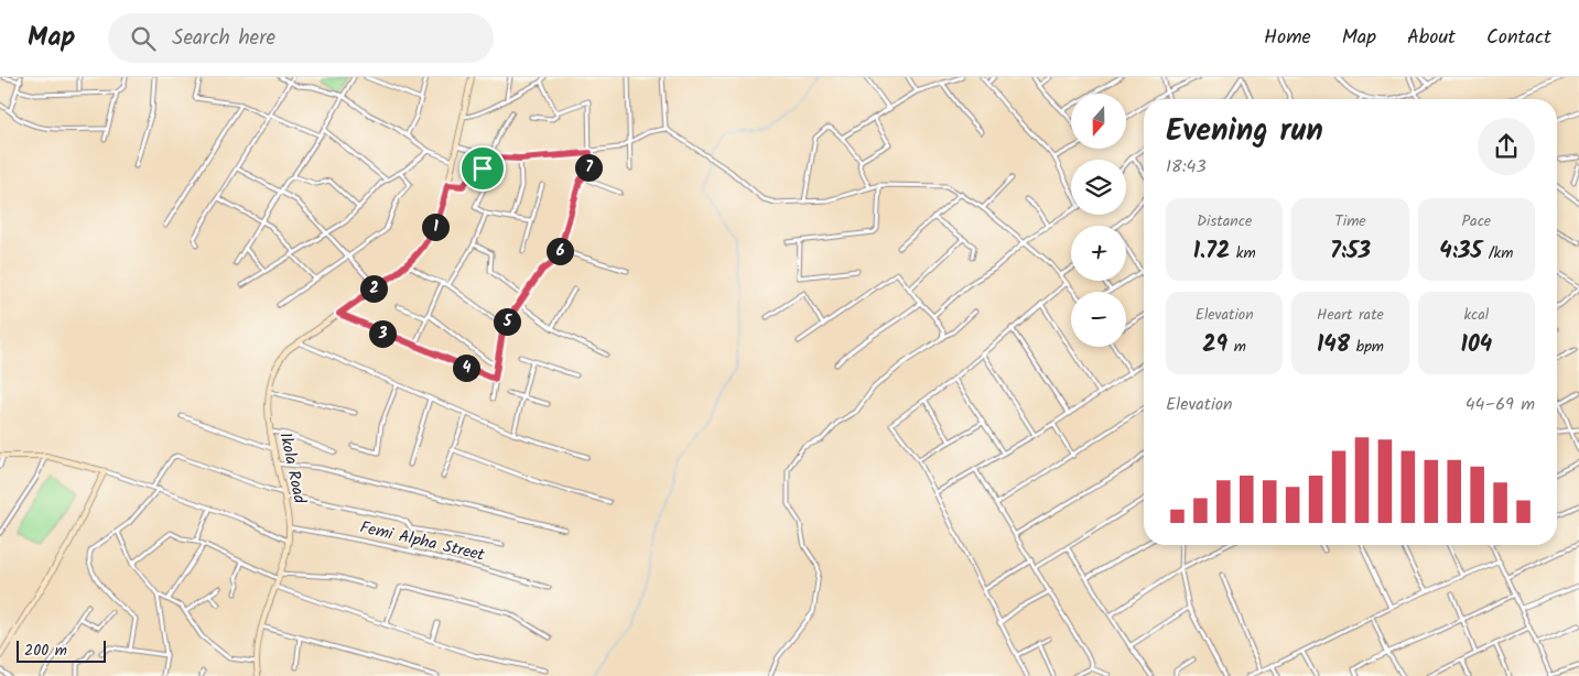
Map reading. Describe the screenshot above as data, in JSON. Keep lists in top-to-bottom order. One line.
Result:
{"streets":{"street":["Ikola Road","Femi Alpha Street"]},"crossings":[["Ikola Road","Femi Alpha Street"]],"scale_bar":"200 m","north":"bottom","page":{"header":"Map","search":"Search here","nav":["Home","Map","About","Contact"],"map_buttons":["+","−"],"heading":["Evening run","18:43"],"pins":["7","1","6","2","5","3","4"],"stats":[["Distance","1.72 km"],["Time","7:53"],["Pace","4:35 /km"],["Elevation","29 m"],["Heart rate","148 bpm"],["kcal","104"]],"chart":["Elevation","44–69 m"],"scale":"200 m"}}
